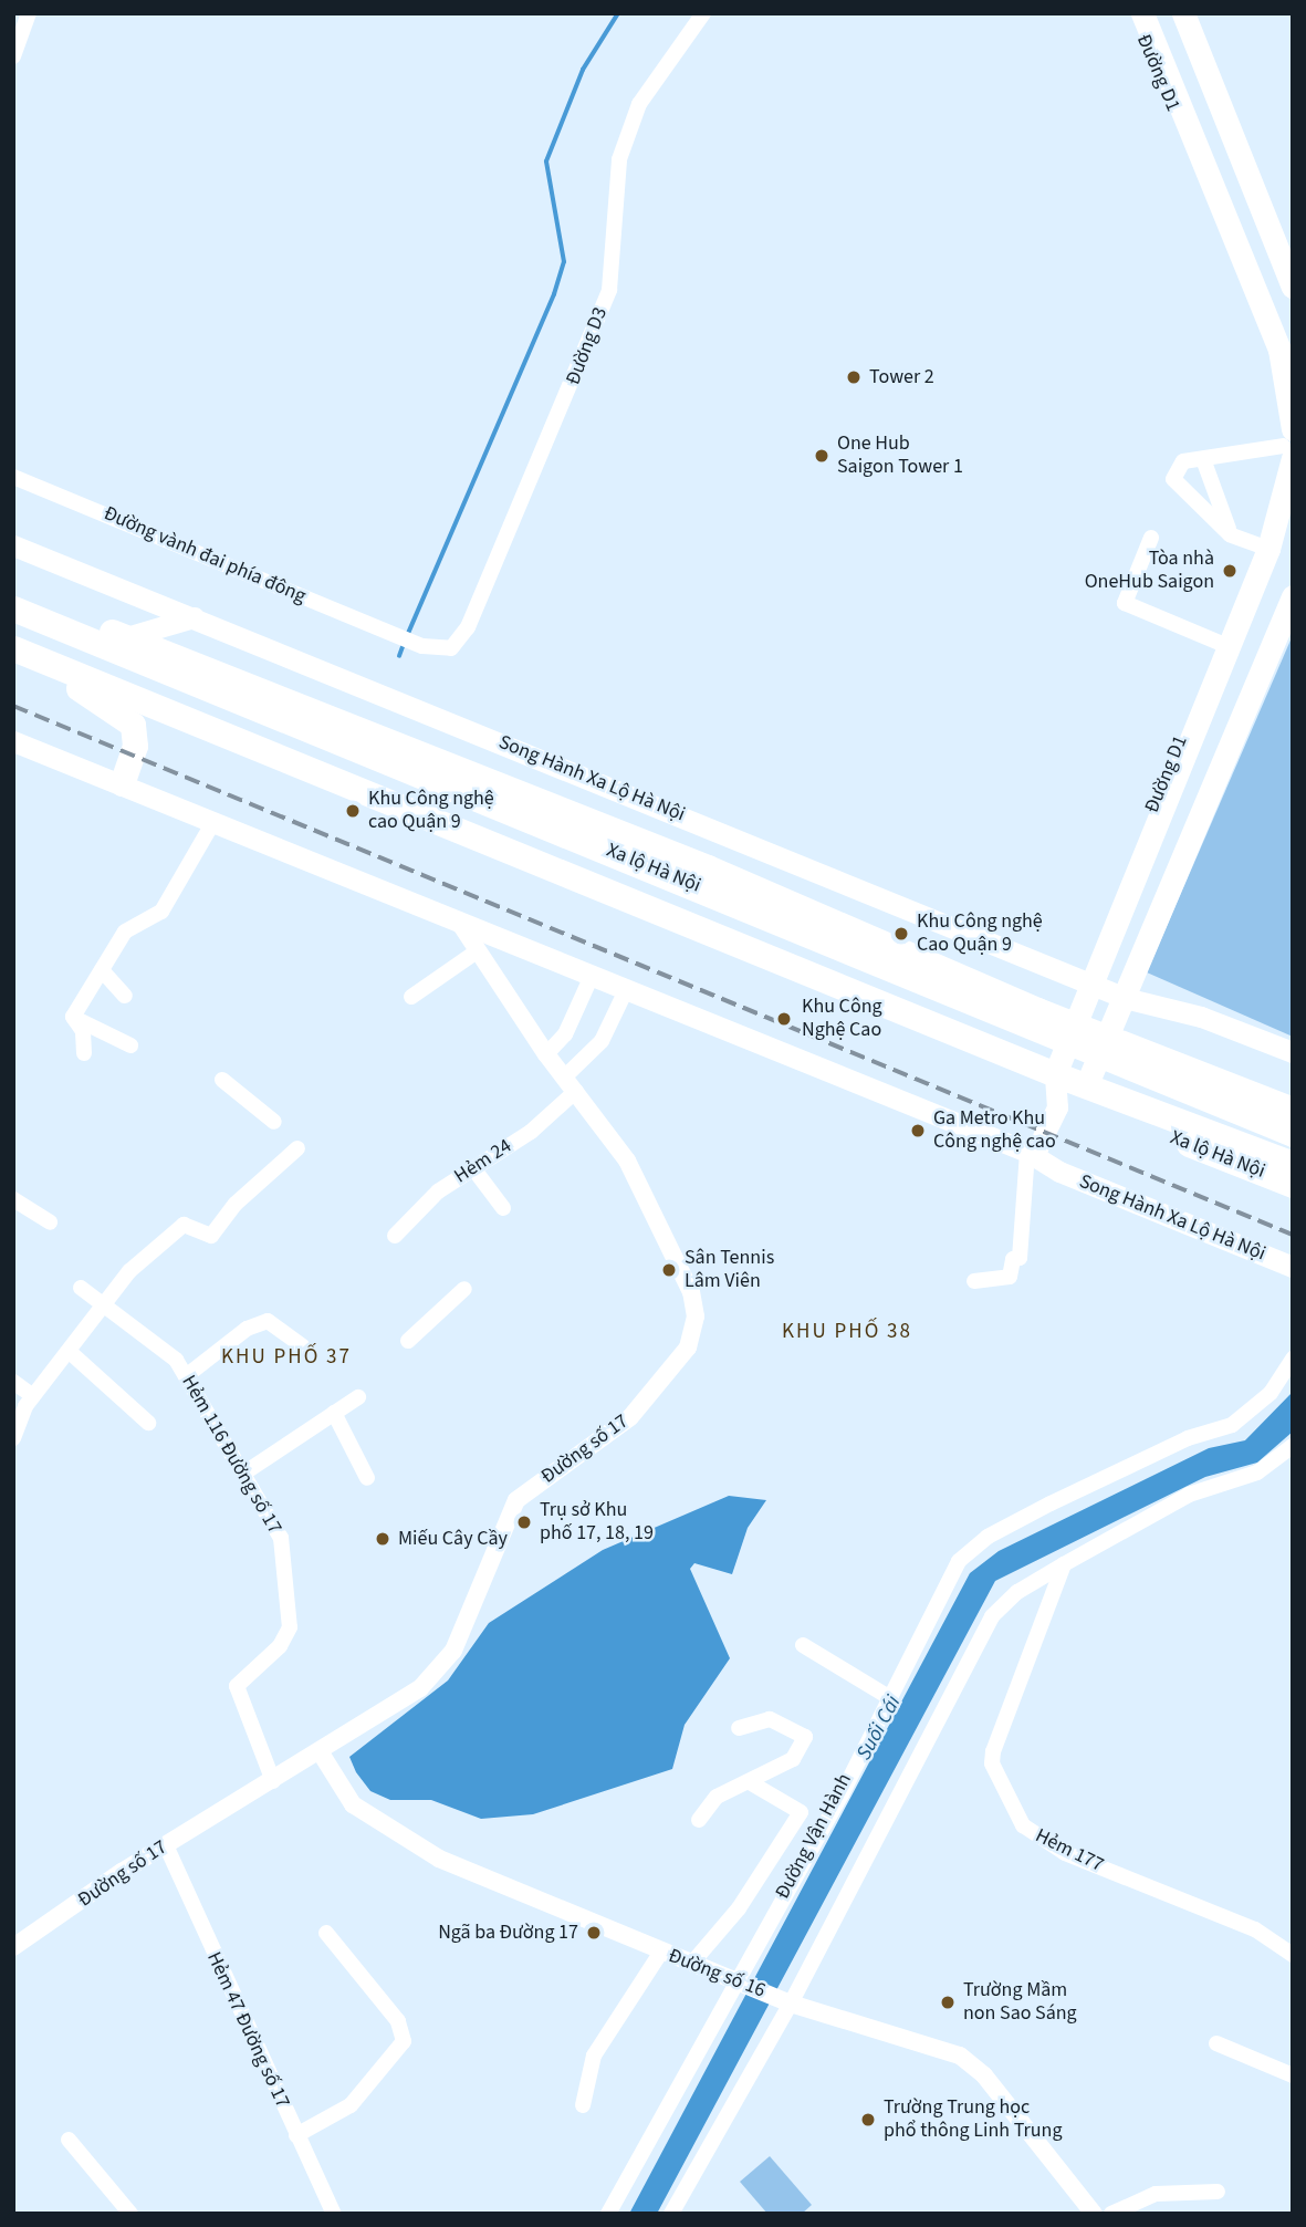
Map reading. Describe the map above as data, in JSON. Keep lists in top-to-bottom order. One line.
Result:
{"streets":{"highway":["Xa lộ Hà Nội"],"main road":["Đường D1","Song Hành Xa Lộ Hà Nội"],"street":["Đường D3","Đường vành đai phía đông","Hẻm 24","Đường số 17","Hẻm 116 Đường số 17","Đường Vận Hành","Hẻm 177","Đường số 16","Hẻm 47 Đường số 17"]},"crossings":[["Đường D1","Song Hành Xa Lộ Hà Nội"],["Đường D1","Xa lộ Hà Nội"],["Đường D3","Đường vành đai phía đông"],["Song Hành Xa Lộ Hà Nội","Đường số 17"],["Hẻm 24","Đường số 17"],["Đường số 17","Hẻm 116 Đường số 17"],["Đường số 17","Đường số 16"],["Đường số 17","Hẻm 47 Đường số 17"],["Đường Vận Hành","Đường số 16"]],"districts":["KHU PHỐ 38","KHU PHỐ 37"],"water":["Suối Cái"],"places":["Tower 2","One Hub Saigon Tower 1","Tòa nhà OneHub Saigon","Khu Công nghệ cao Quận 9","Khu Công nghệ Cao Quận 9","Khu Công Nghệ Cao","Ga Metro Khu Công nghệ cao","Sân Tennis Lâm Viên","Trụ sở Khu phố 17, 18, 19","Miếu Cây Cầy","Ngã ba Đường 17","Trường Mầm non Sao Sáng","Trường Trung học phổ thông Linh Trung"]}
